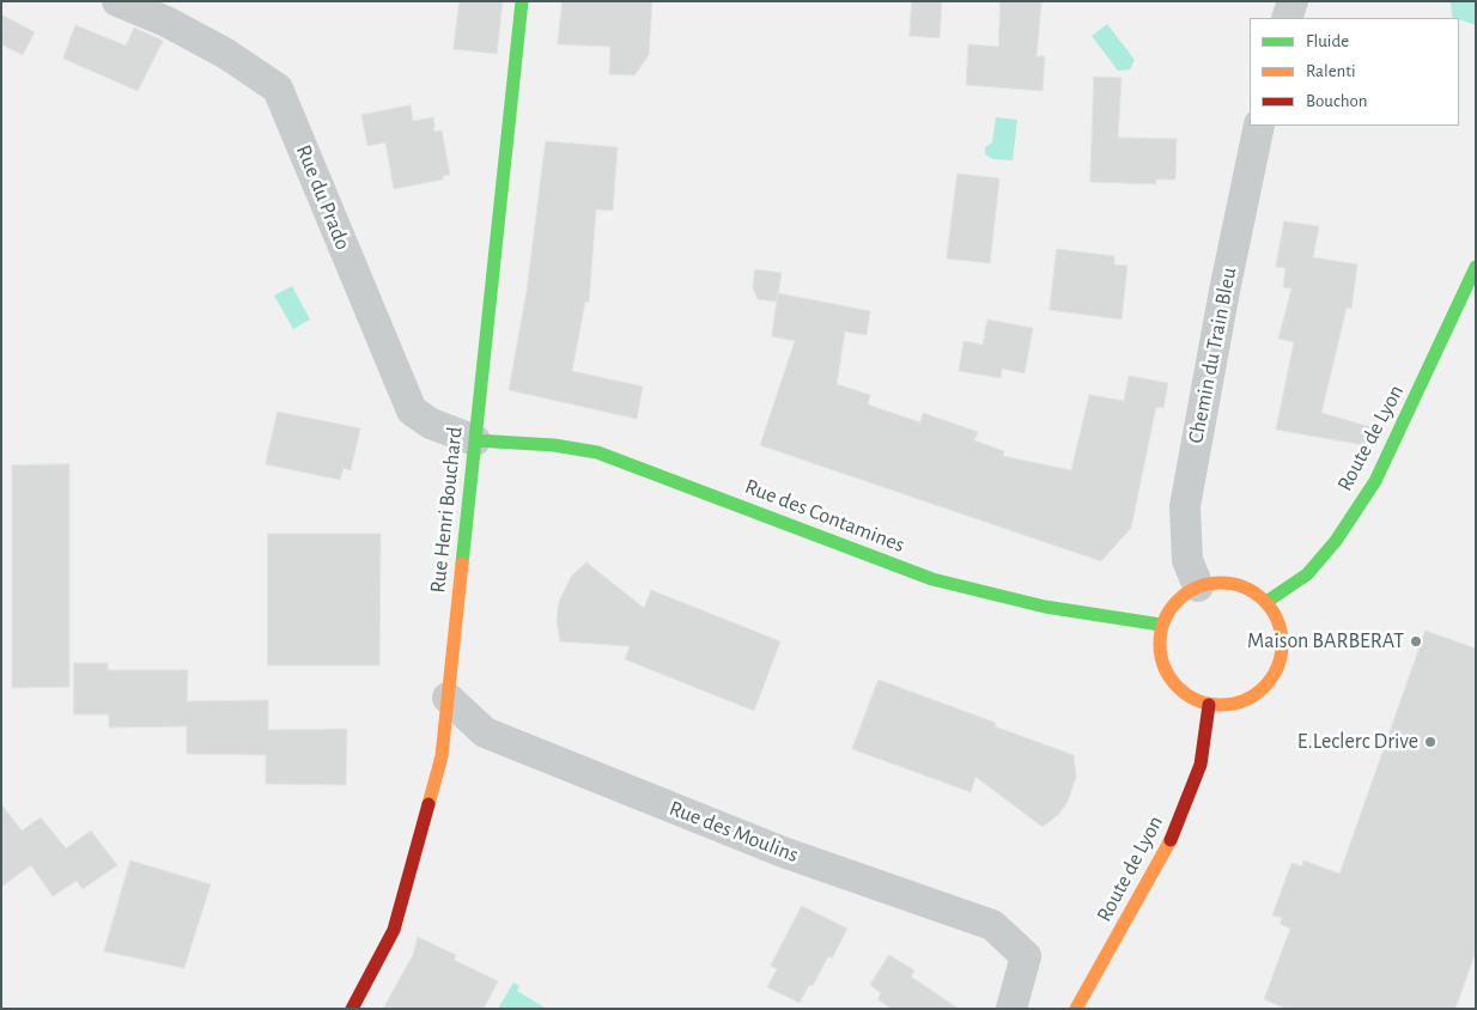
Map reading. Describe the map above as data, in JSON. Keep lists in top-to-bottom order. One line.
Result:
{"streets":{"street":["Rue du Prado","Chemin du Train Bleu","Route de Lyon","Rue Henri Bouchard","Rue des Contamines","Rue des Moulins"]},"crossings":[["Rue du Prado","Rue Henri Bouchard"],["Rue du Prado","Rue des Contamines"],["Chemin du Train Bleu","Route de Lyon"],["Chemin du Train Bleu","Rue des Contamines"],["Route de Lyon","Rue des Contamines"],["Rue Henri Bouchard","Rue des Contamines"],["Rue Henri Bouchard","Rue des Moulins"]],"places":["Maison BARBERAT","E.Leclerc Drive"],"legend":["Fluide","Ralenti","Bouchon"]}
